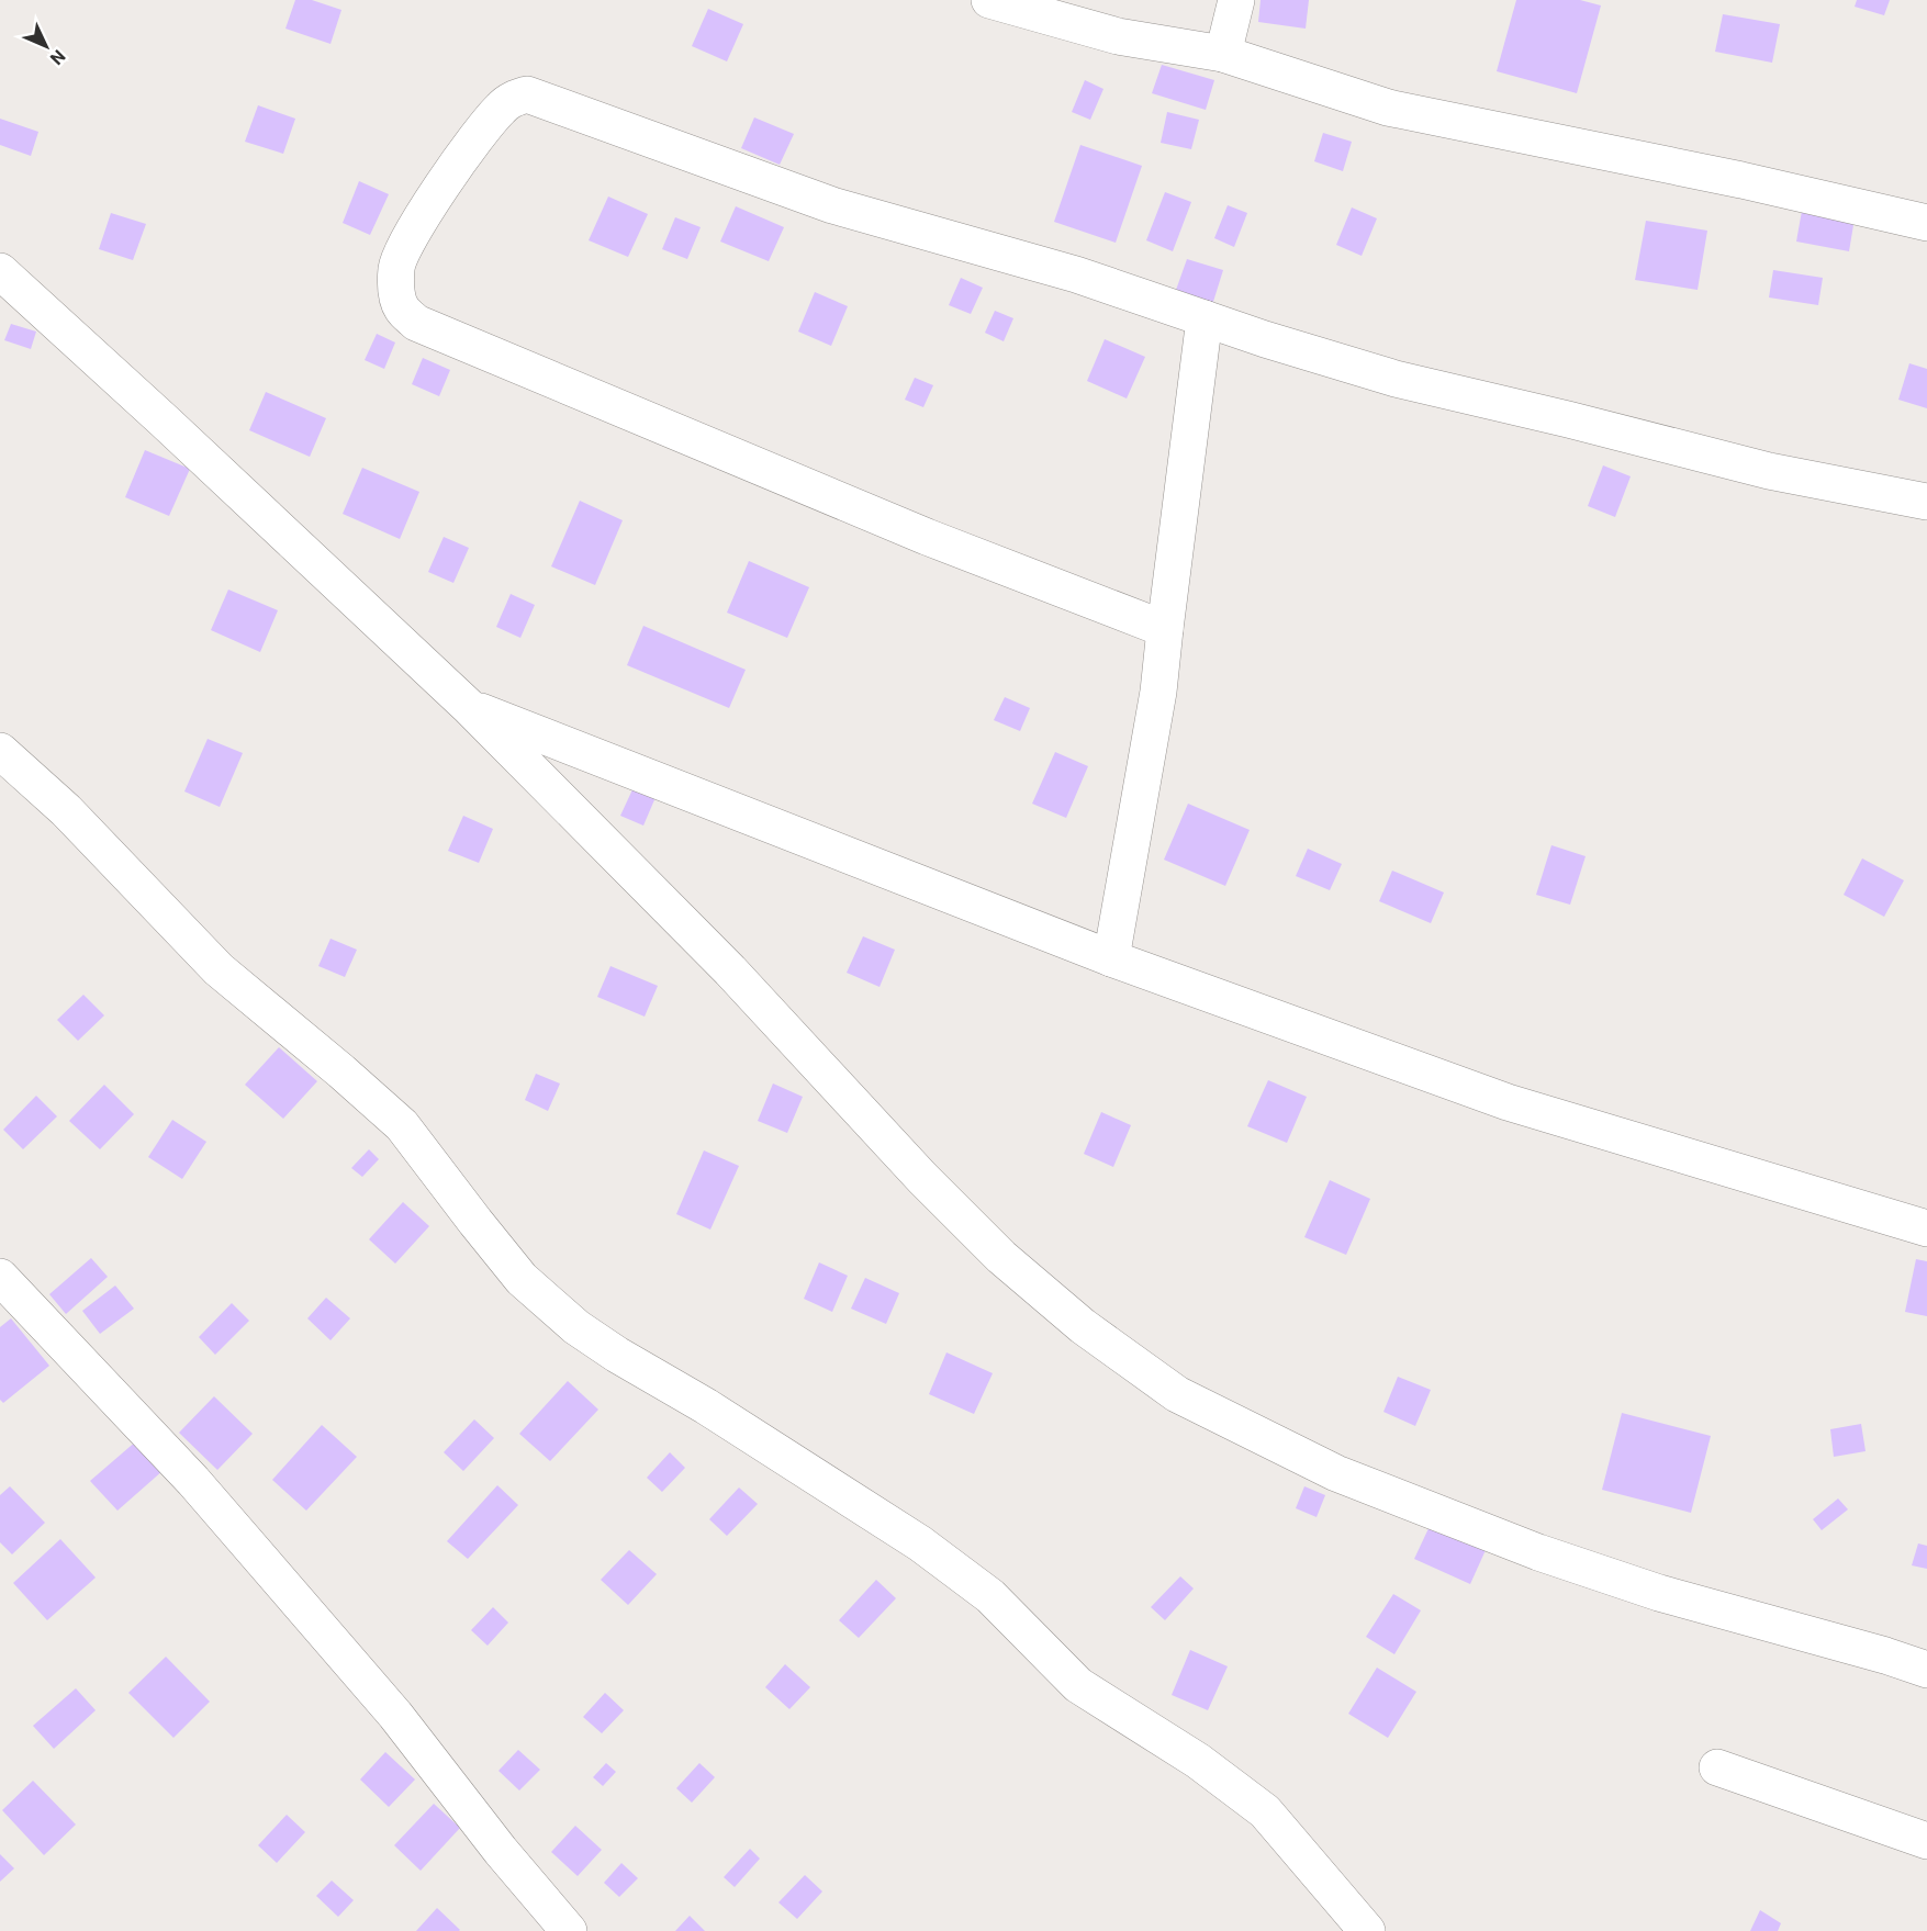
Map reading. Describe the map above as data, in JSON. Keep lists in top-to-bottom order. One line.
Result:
{"north":"bottom right"}
